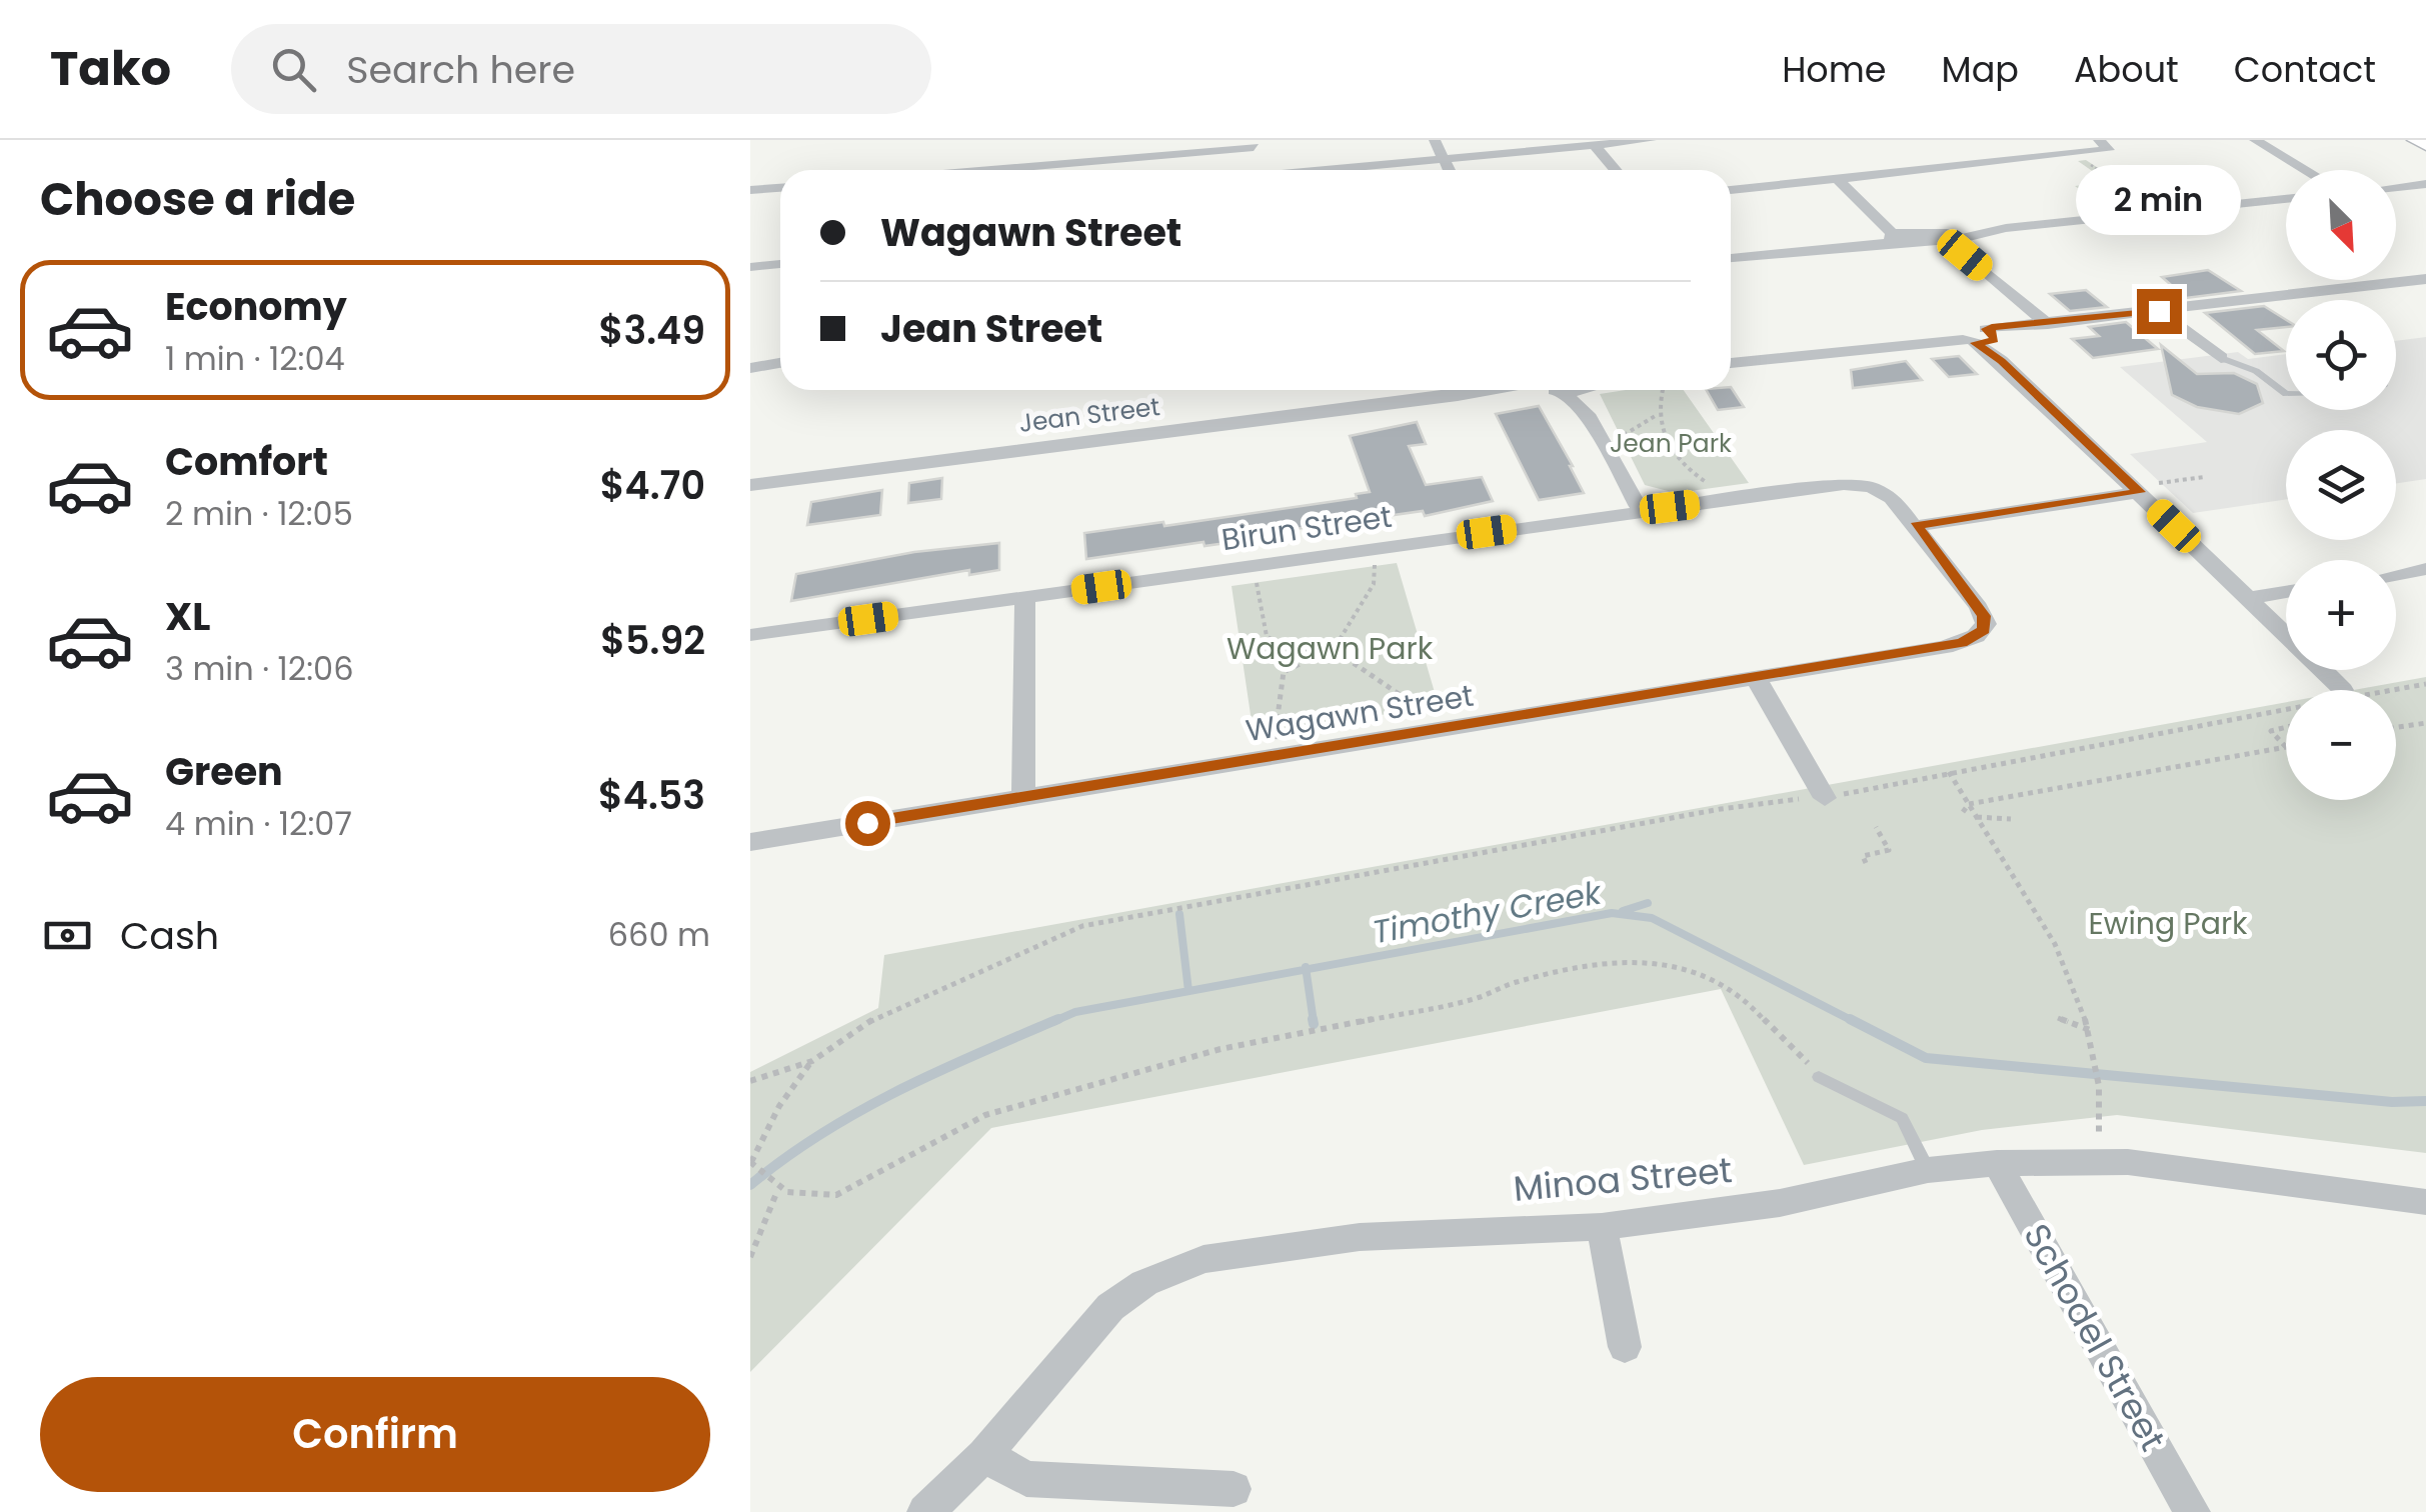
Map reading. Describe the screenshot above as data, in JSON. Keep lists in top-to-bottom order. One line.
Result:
{"streets":{"street":["Jean Street","Birun Street","Wagawn Street","Minoa Street","Schodel Street"]},"crossings":[["Birun Street","Wagawn Street"],["Minoa Street","Schodel Street"]],"water":["Timothy Creek"],"parks":["Jean Park","Wagawn Park","Ewing Park"],"north":"bottom right","page":{"header":"Tako","search":"Search here","nav":["Home","Map","About","Contact"],"heading":"Choose a ride","bubble":"2 min","map_buttons":["+","−"],"banner":["Wagawn Street","Jean Street"],"list":[{"name":"Economy","note":"1 min · 12:04","value":"$3.49"},{"name":"Comfort","note":"2 min · 12:05","value":"$4.70"},{"name":"XL","note":"3 min · 12:06","value":"$5.92"},{"name":"Green","note":"4 min · 12:07","value":"$4.53"}],"pay":["Cash","660 m"],"buttons":"Confirm"}}
